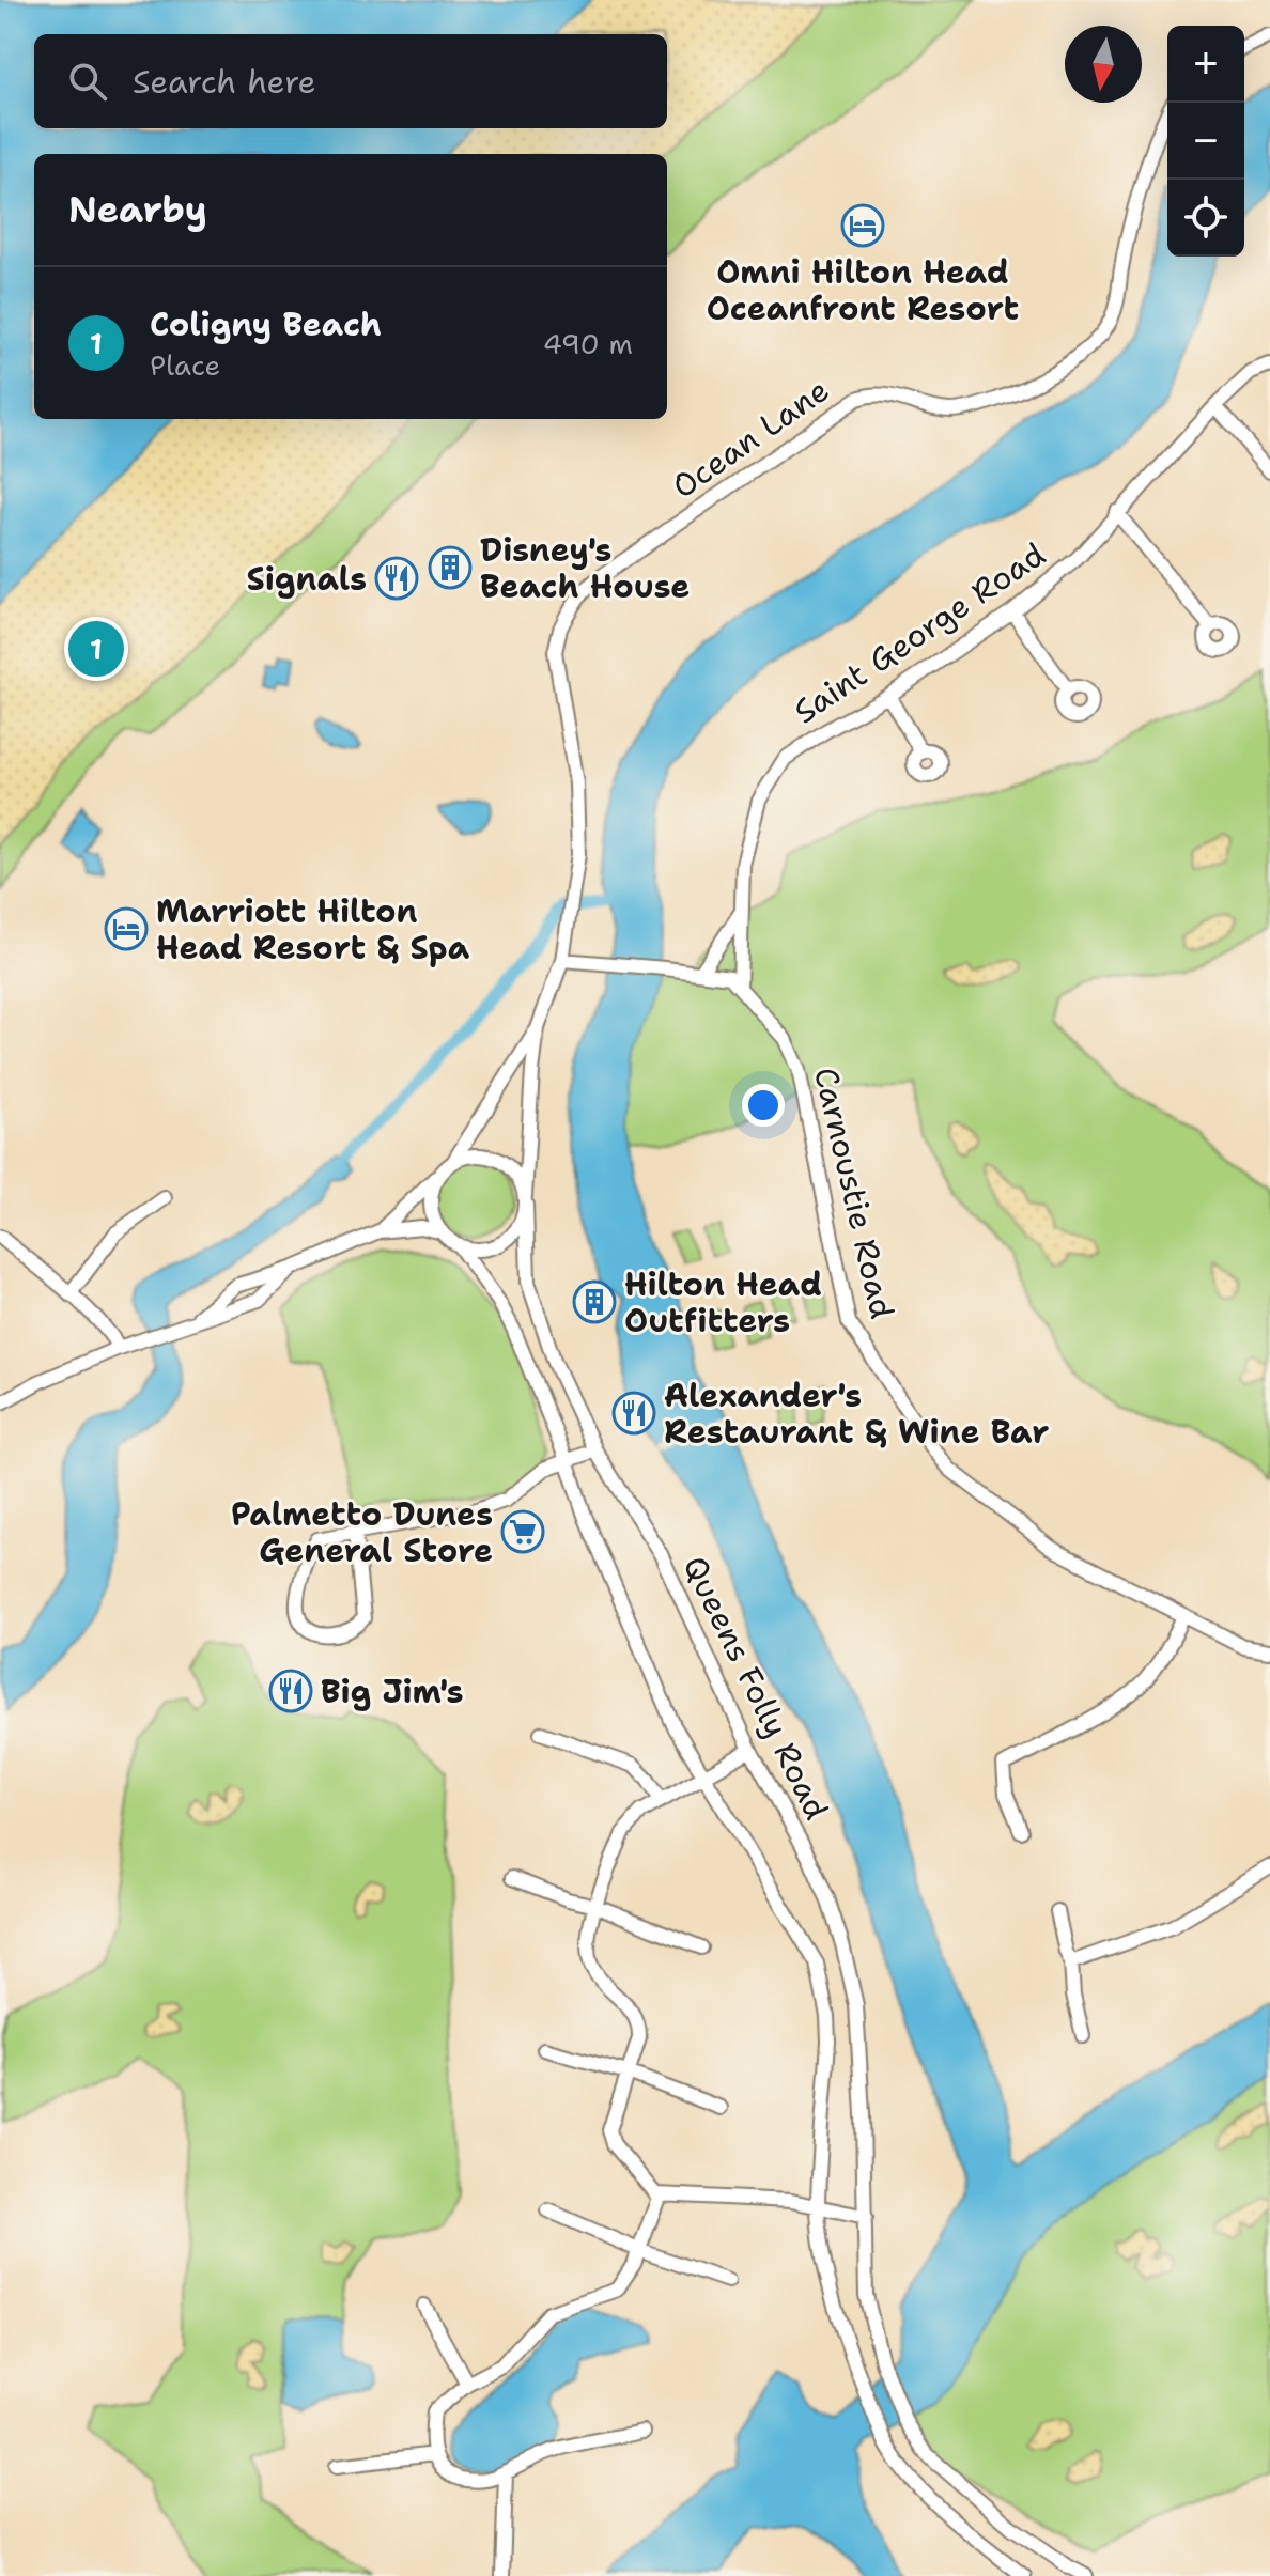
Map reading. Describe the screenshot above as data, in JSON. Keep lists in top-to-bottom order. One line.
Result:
{"streets":{"street":["Ocean Lane","Saint George Road","Carnoustie Road","Queens Folly Road"]},"crossings":[["Ocean Lane","Carnoustie Road"],["Ocean Lane","Queens Folly Road"],["Saint George Road","Carnoustie Road"]],"places":{"hotel":["Omni Hilton Head Oceanfront Resort","Marriott Hilton Head Resort & Spa"],"building":["Disney's Beach House","Hilton Head Outfitters"],"restaurant":["Signals","Alexander's Restaurant & Wine Bar","Big Jim's"],"supermarket":["Palmetto Dunes General Store"]},"north":"bottom","page":{"map_buttons":["+","−"],"search":"Search here","heading":"Nearby","list":[{"mark":"1","name":"Coligny Beach","note":"Place","value":"490 m"}],"pins":"1"}}
